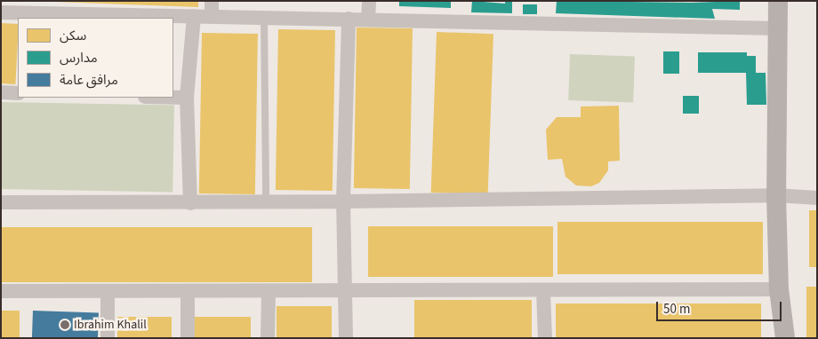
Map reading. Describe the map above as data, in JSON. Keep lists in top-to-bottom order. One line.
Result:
{"places":["Ibrahim Khalil"],"legend":["سكن","مدارس","مرافق عامة"],"scale_bar":"50 m"}
